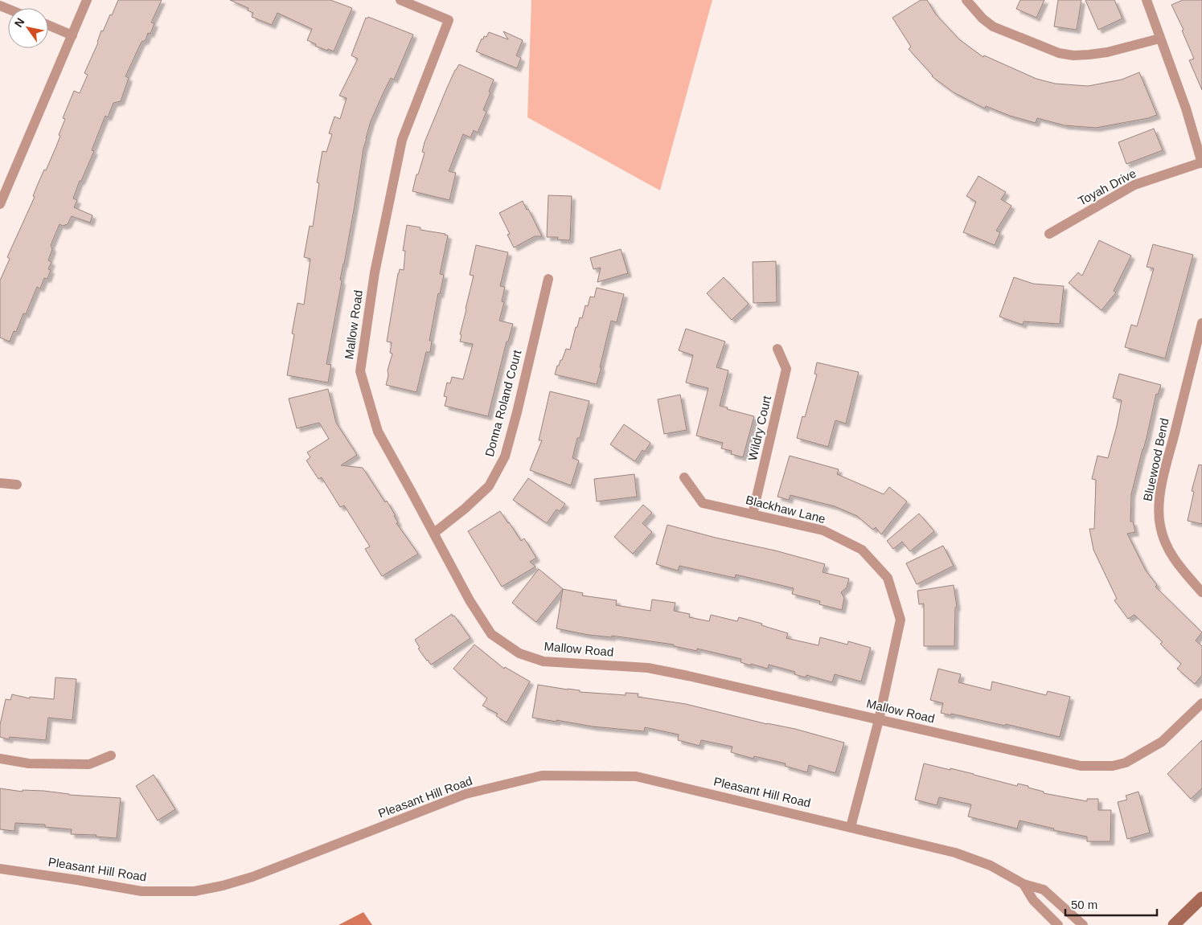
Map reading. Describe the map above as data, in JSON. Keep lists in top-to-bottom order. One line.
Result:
{"streets":{"street":["Toyah Drive","Mallow Road","Donna Roland Court","Wildry Court","Bluewood Bend","Blackhaw Lane","Pleasant Hill Road"]},"crossings":[["Mallow Road","Donna Roland Court"],["Mallow Road","Blackhaw Lane"],["Wildry Court","Blackhaw Lane"],["Blackhaw Lane","Pleasant Hill Road"]],"scale_bar":"50 m","north":"top left"}
